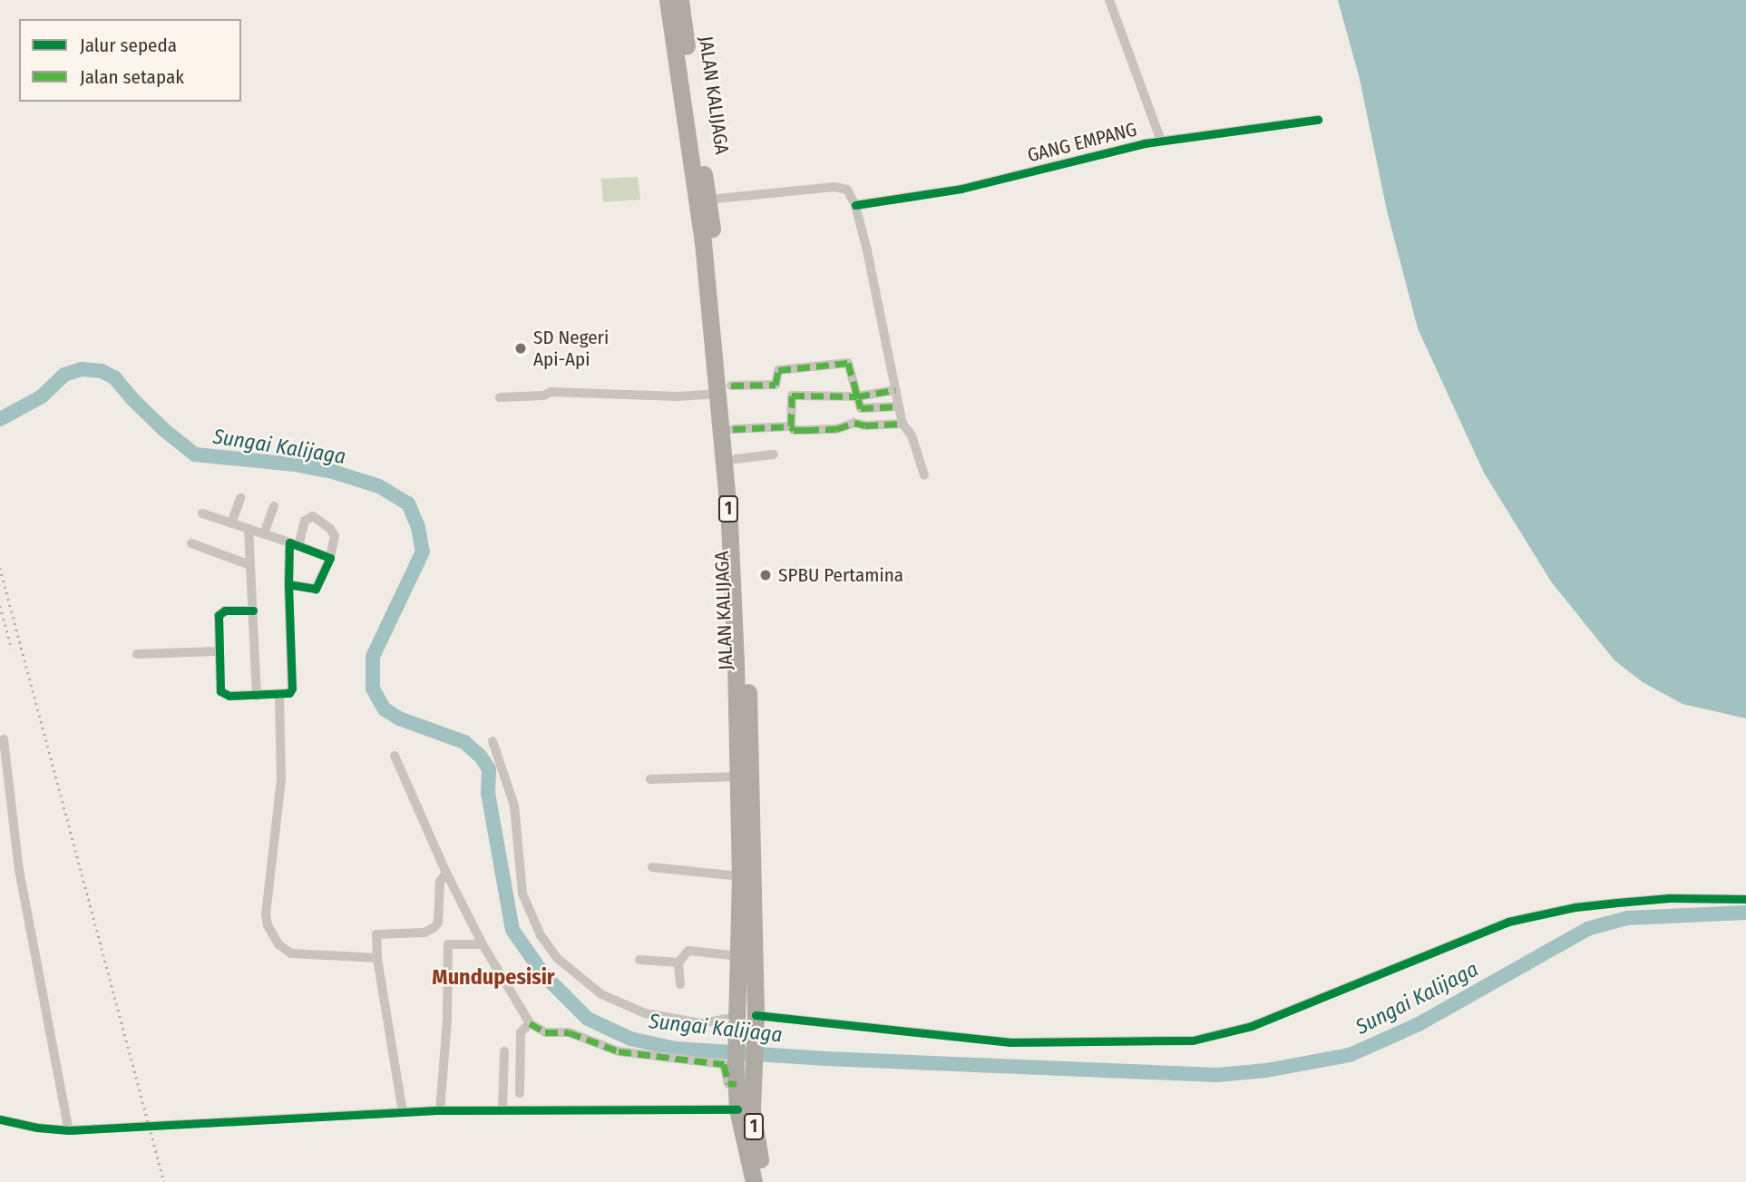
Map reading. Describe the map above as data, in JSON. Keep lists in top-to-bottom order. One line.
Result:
{"streets":{"highway":["JALAN KALIJAGA","1"],"street":["GANG EMPANG"]},"crossings":[["JALAN KALIJAGA","1"]],"districts":["Mundupesisir"],"water":["Sungai Kalijaga"],"places":["SD Negeri Api-Api","SPBU Pertamina"],"legend":["Jalur sepeda","Jalan setapak"]}
